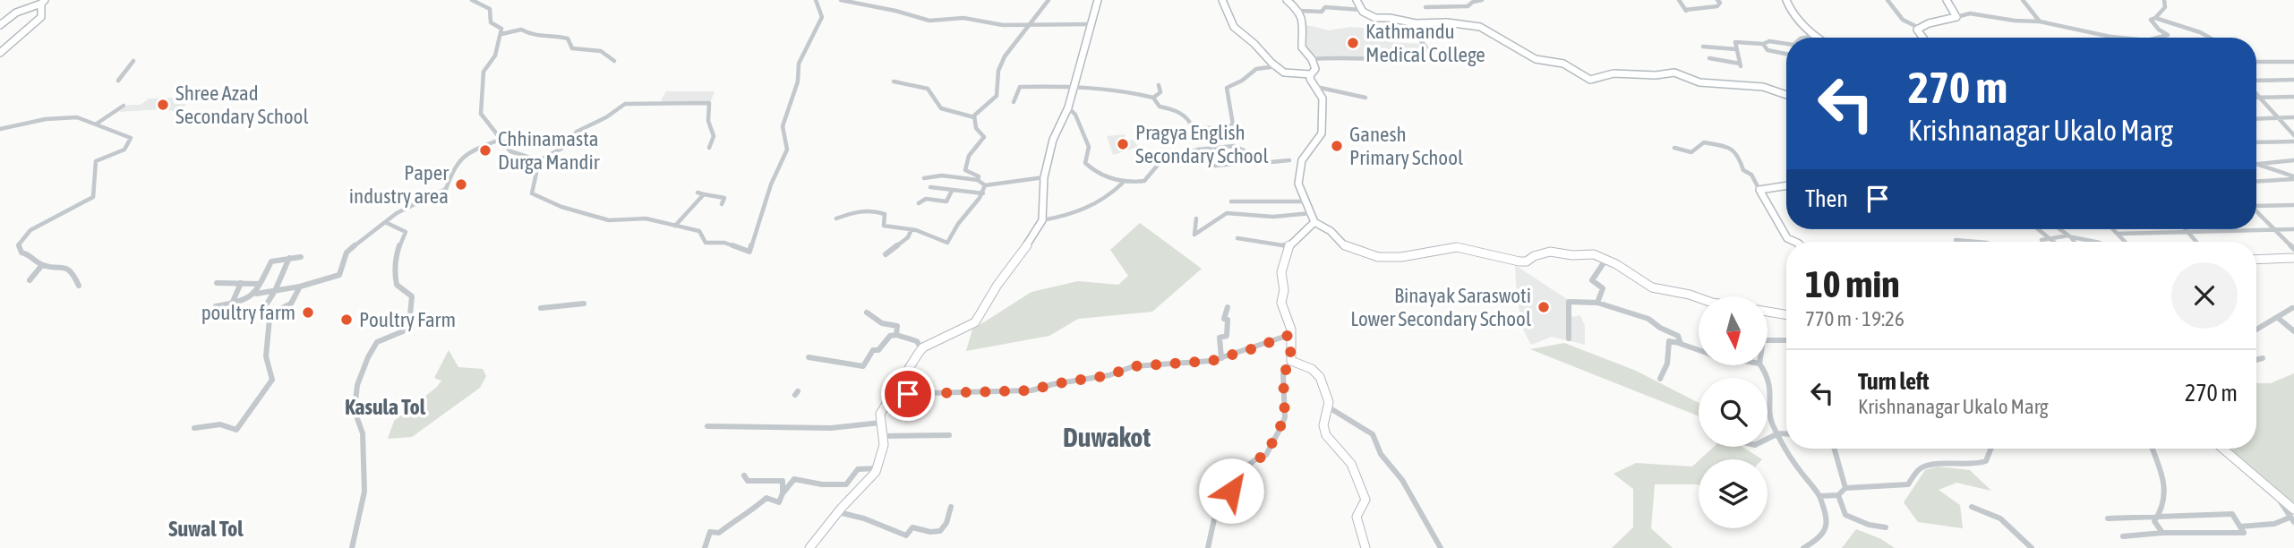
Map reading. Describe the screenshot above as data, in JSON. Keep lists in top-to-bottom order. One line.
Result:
{"districts":["Kasula Tol","Duwakot","Suwal Tol"],"places":["Kathmandu Medical College","Shree Azad Secondary School","Pragya English Secondary School","Ganesh Primary School","Chhinamasta Durga Mandir","Paper industry area","Binayak Saraswoti Lower Secondary School","poultry farm","Poultry Farm"],"north":"bottom","page":{"turn":["270 m","Krishnanagar Ukalo Marg"],"then":"Then","heading":["10 min","770 m · 19:26"],"list":[{"name":"Turn left","note":"Krishnanagar Ukalo Marg","value":"270 m"}]}}
